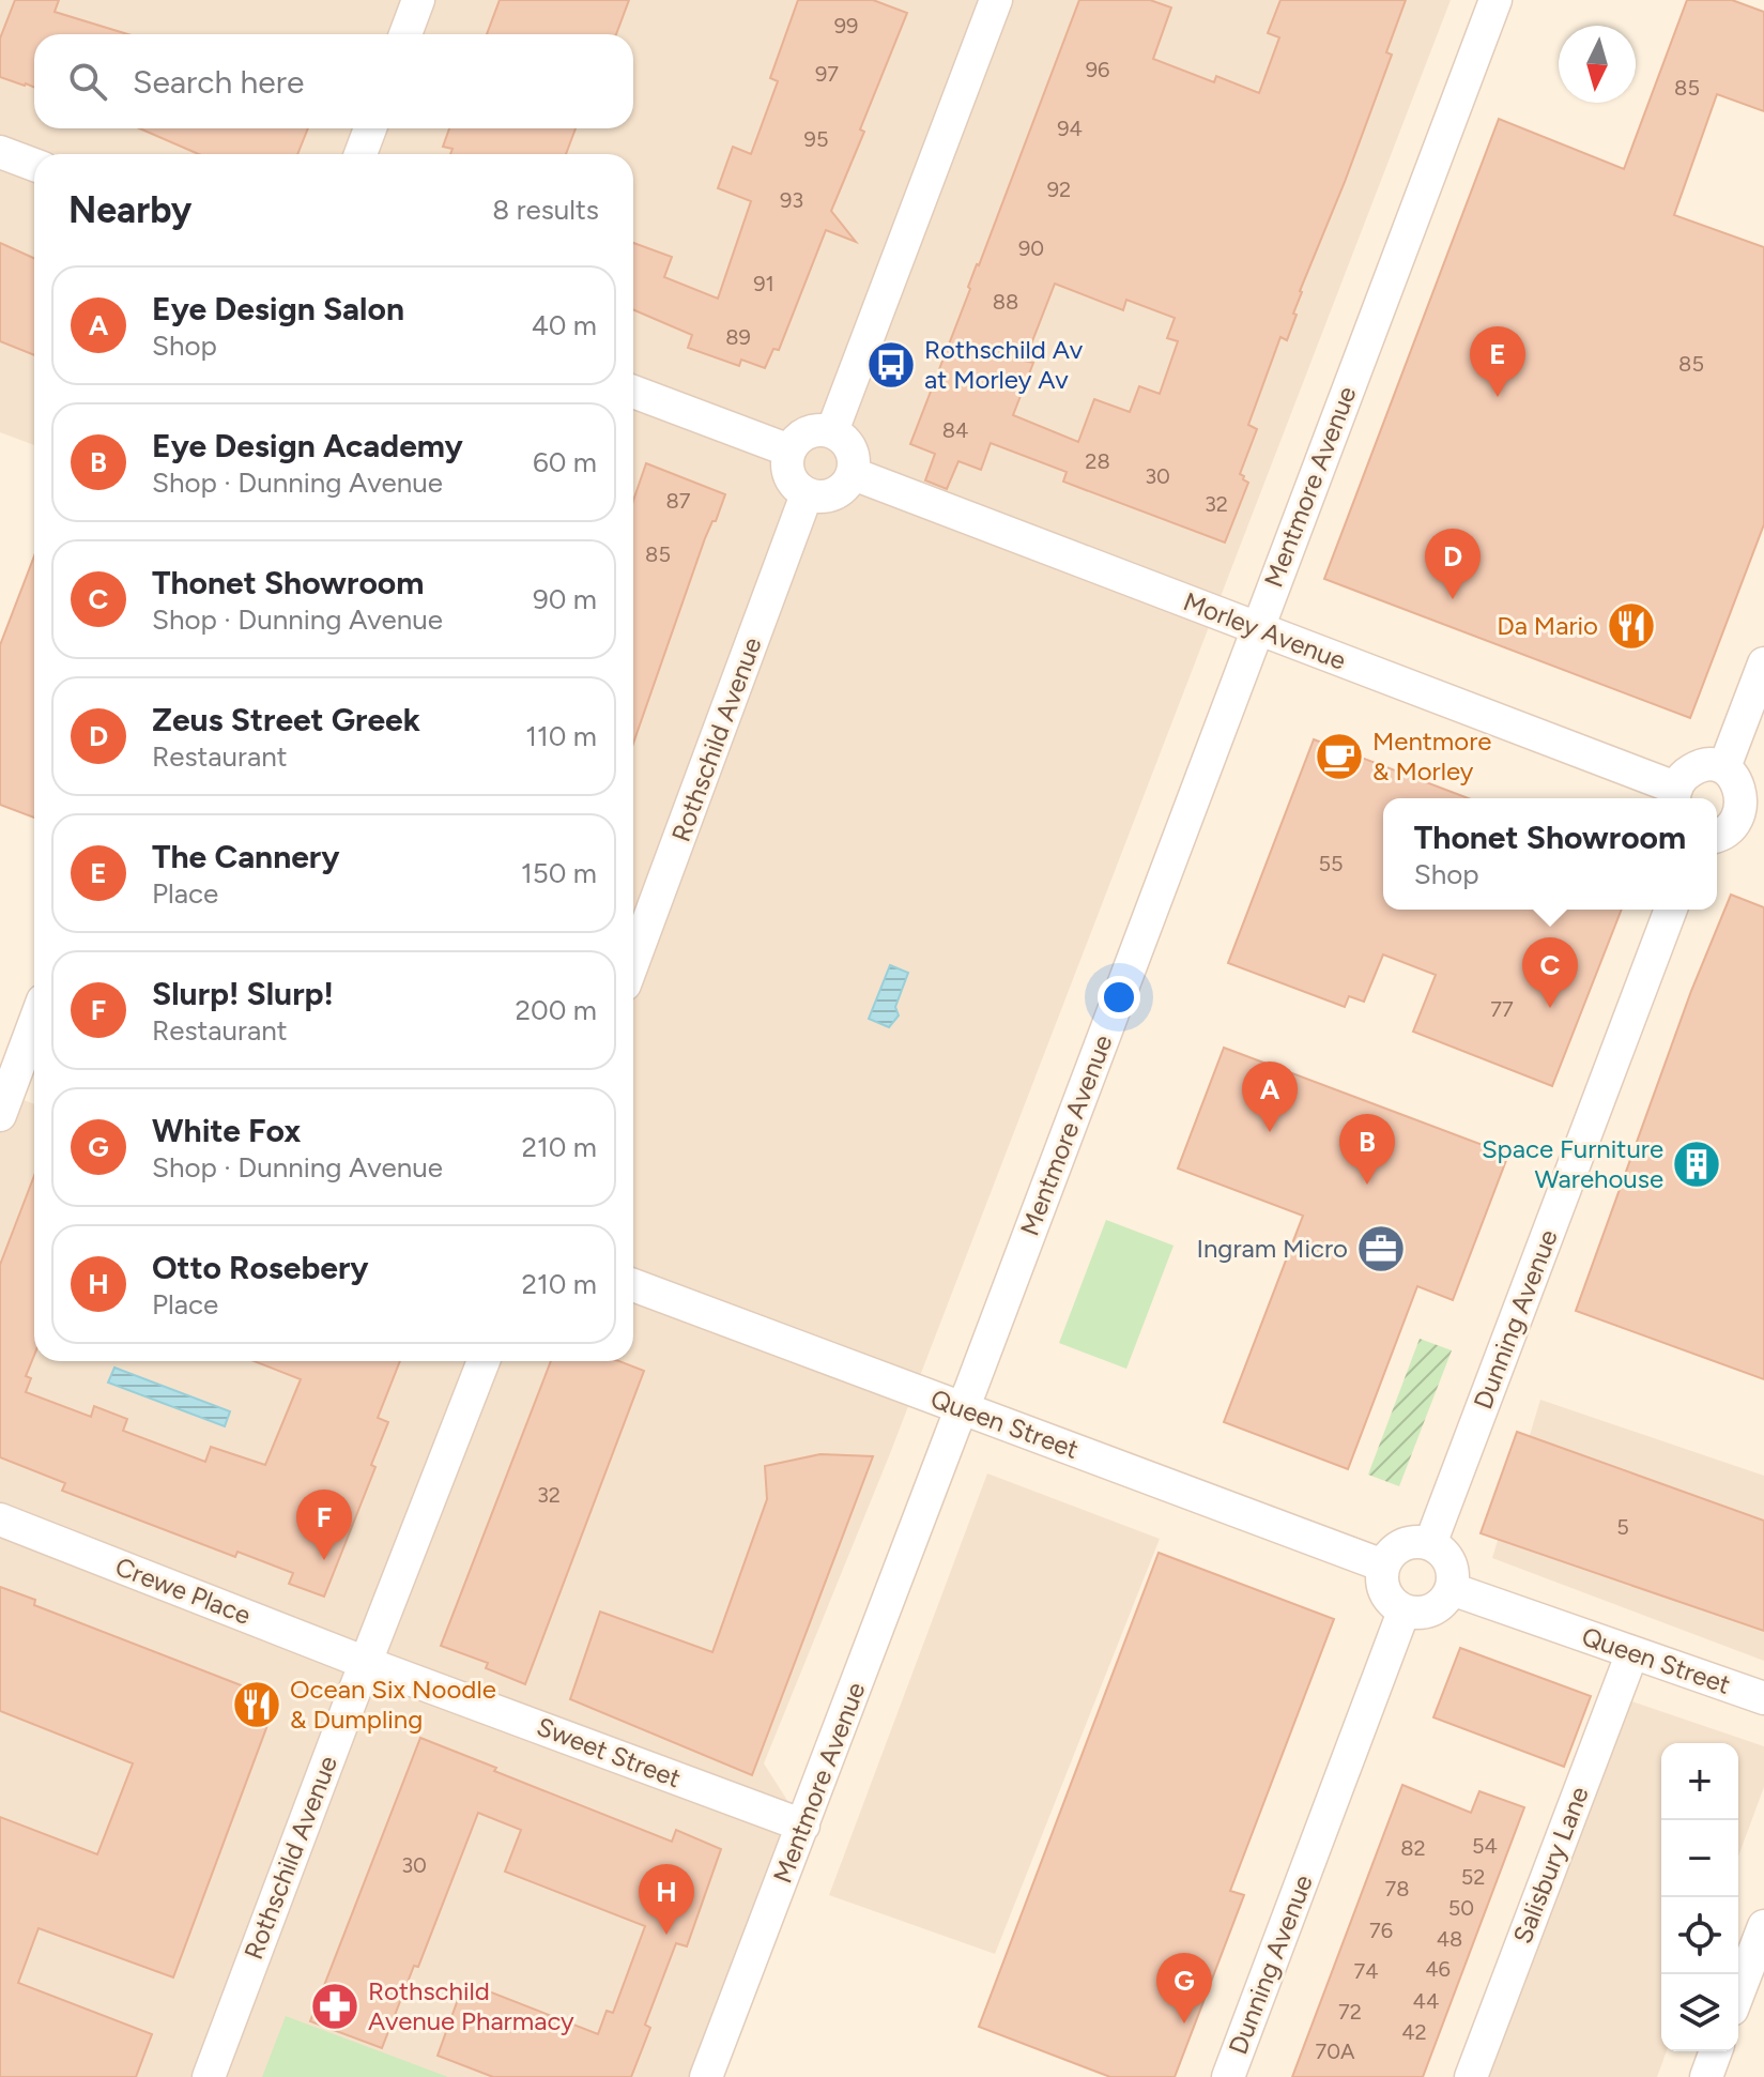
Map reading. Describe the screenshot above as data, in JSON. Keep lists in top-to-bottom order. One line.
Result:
{"streets":{"street":["Mentmore Avenue","Morley Avenue","Rothschild Avenue","Dunning Avenue","Queen Street","Crewe Place","Sweet Street","Salisbury Lane"]},"crossings":[["Mentmore Avenue","Morley Avenue"],["Mentmore Avenue","Queen Street"],["Mentmore Avenue","Sweet Street"],["Morley Avenue","Rothschild Avenue"],["Rothschild Avenue","Crewe Place"],["Rothschild Avenue","Sweet Street"],["Dunning Avenue","Queen Street"],["Queen Street","Salisbury Lane"],["Crewe Place","Sweet Street"]],"places":{"bus stop":["Rothschild Av at Morley Av"],"restaurant":["Da Mario","Ocean Six Noodle & Dumpling"],"cafe":["Mentmore & Morley"],"building":["Space Furniture Warehouse"],"office":["Ingram Micro"],"pharmacy":["Rothschild Avenue Pharmacy"]},"house_numbers":["99","96","97","85","94","95","92","93","90","91","88","89","85","84","28","30","87","32","85","55","77","32","5","54","82","30","52","78","50","76","48","46","74","44","72","42","70A"],"north":"bottom","page":{"search":"Search here","heading":["Nearby","8 results"],"list":[{"mark":"A","name":"Eye Design Salon","note":"Shop","value":"40 m"},{"mark":"B","name":"Eye Design Academy","note":"Shop · Dunning Avenue","value":"60 m"},{"mark":"C","name":"Thonet Showroom","note":"Shop · Dunning Avenue","value":"90 m"},{"mark":"D","name":"Zeus Street Greek","note":"Restaurant","value":"110 m"},{"mark":"E","name":"The Cannery","note":"Place","value":"150 m"},{"mark":"F","name":"Slurp! Slurp!","note":"Restaurant","value":"200 m"},{"mark":"G","name":"White Fox","note":"Shop · Dunning Avenue","value":"210 m"},{"mark":"H","name":"Otto Rosebery","note":"Place","value":"210 m"}],"pins":["E","D","C","A","B","F","H","G"],"popup":["Thonet Showroom","Shop"],"map_buttons":["+","−"]}}
